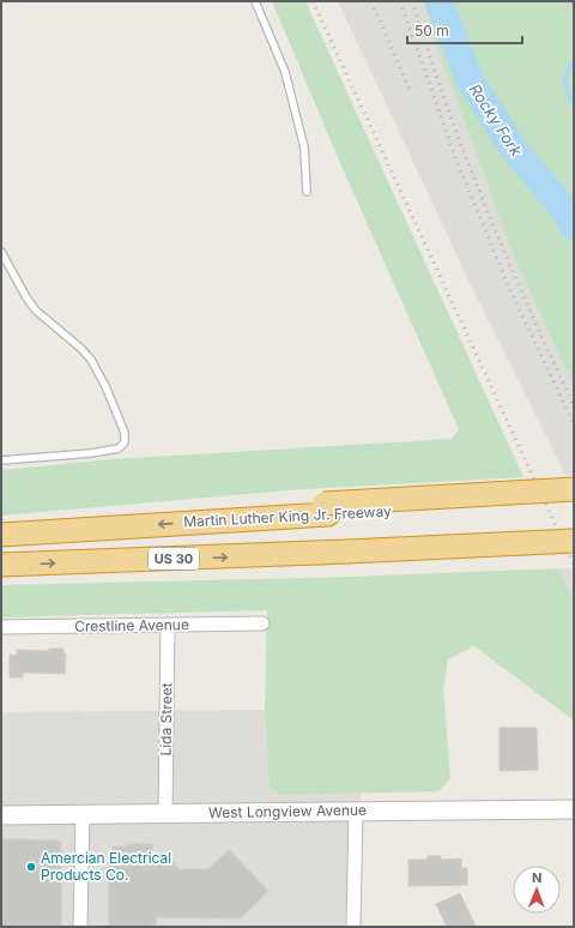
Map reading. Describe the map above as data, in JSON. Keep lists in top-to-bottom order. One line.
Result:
{"streets":{"highway":["Martin Luther King Jr. Freeway","US 30"],"street":["Crestline Avenue","Lida Street","West Longview Avenue"]},"crossings":[["Crestline Avenue","Lida Street"],["Lida Street","West Longview Avenue"]],"water":["Rocky Fork"],"places":["Amercian Electrical Products Co."],"scale_bar":"50 m","north":"top"}
